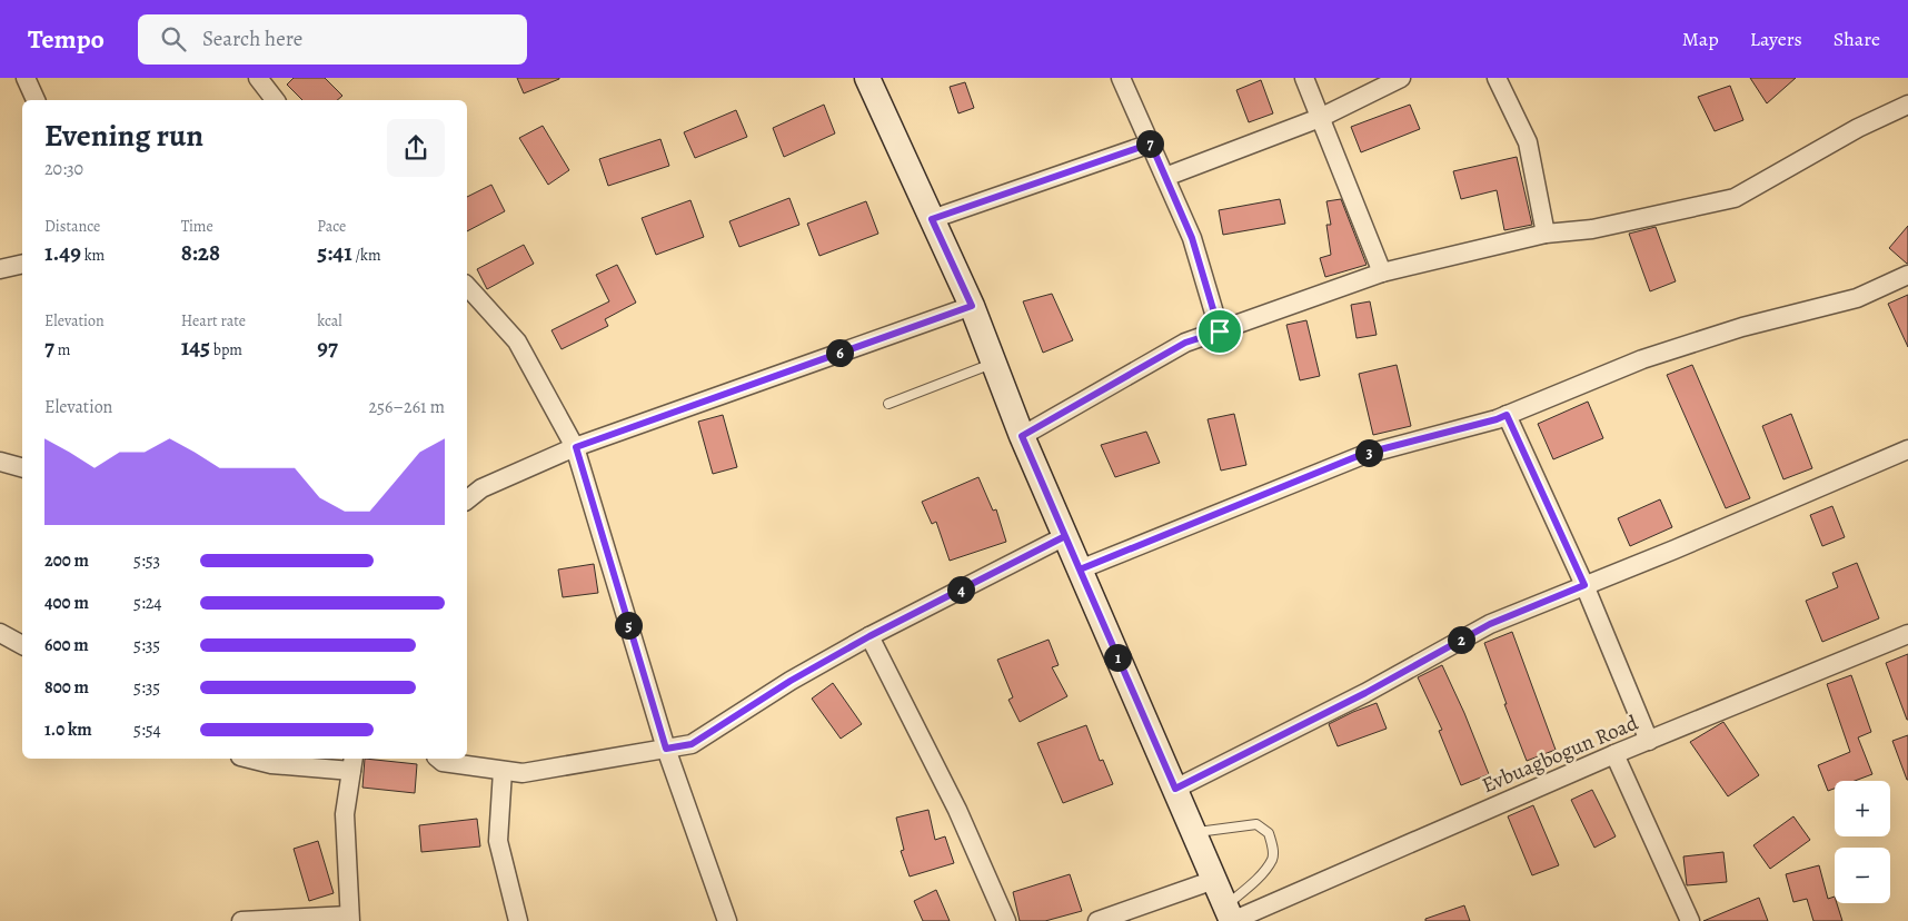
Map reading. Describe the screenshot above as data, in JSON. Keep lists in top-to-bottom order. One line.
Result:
{"streets":{"street":["Evbuagbogun Road"]},"page":{"header":"Tempo","search":"Search here","nav":["Map","Layers","Share"],"heading":["Evening run","20:30"],"pins":["7","6","3","4","5","2","1"],"stats":[["Distance","1.49 km"],["Time","8:28"],["Pace","5:41 /km"],["Elevation","7 m"],["Heart rate","145 bpm"],["kcal","97"]],"chart":["Elevation","256–261 m"],"list":[{"name":"200 m","note":"5:53"},{"name":"400 m","note":"5:24"},{"name":"600 m","note":"5:35"},{"name":"800 m","note":"5:35"},{"name":"1.0 km","note":"5:54"}],"map_buttons":["+","−"]}}
